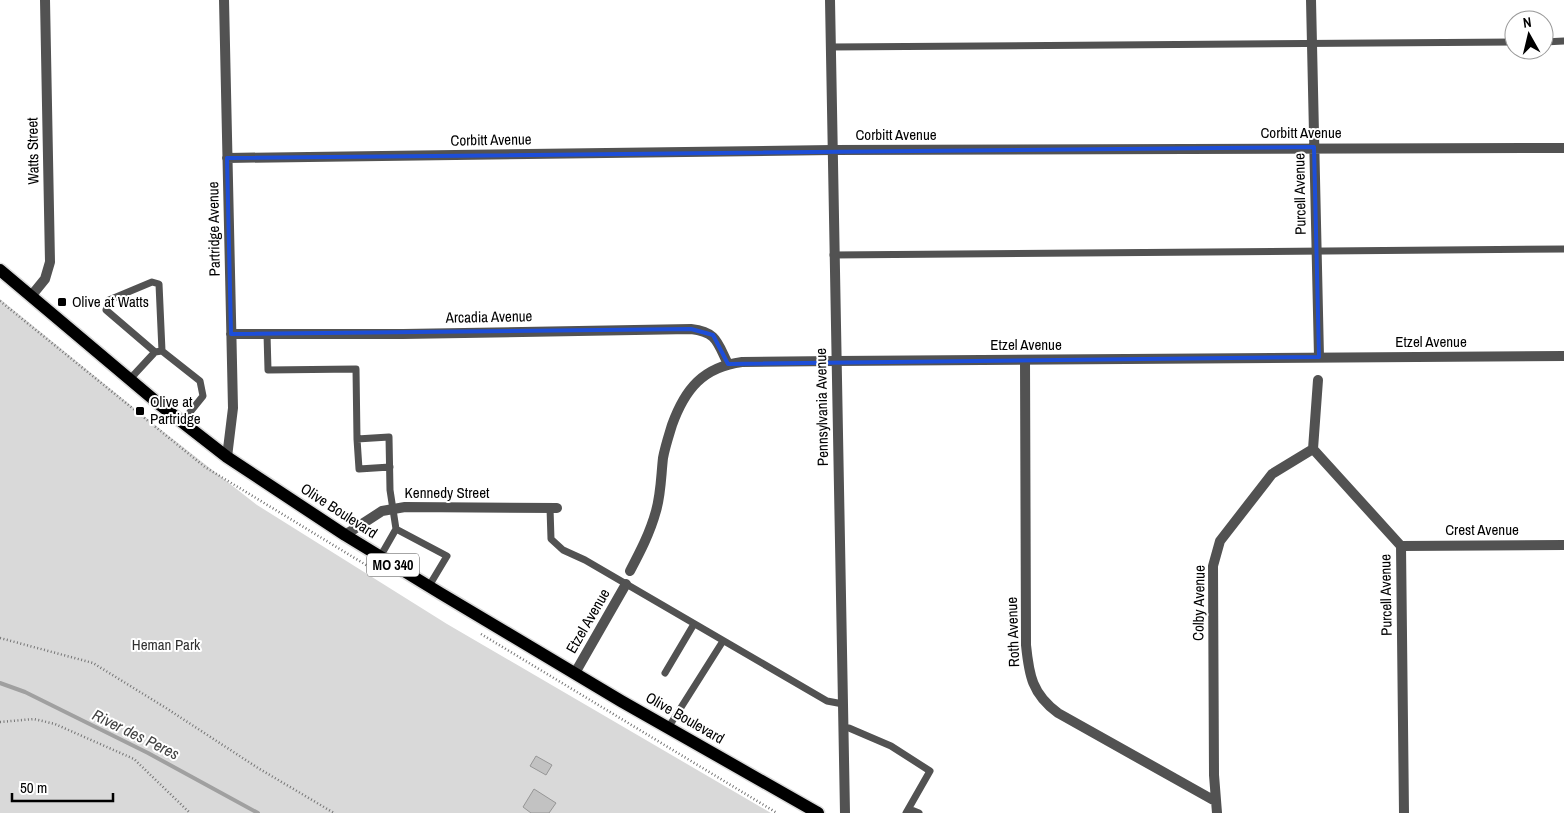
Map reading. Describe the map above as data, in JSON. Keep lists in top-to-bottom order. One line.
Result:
{"streets":{"main road":["Olive Boulevard","MO 340"],"street":["Corbitt Avenue","Watts Street","Purcell Avenue","Partridge Avenue","Arcadia Avenue","Etzel Avenue","Pennsylvania Avenue","Kennedy Street","Crest Avenue","Colby Avenue","Roth Avenue"]},"crossings":[["Corbitt Avenue","Purcell Avenue"],["Corbitt Avenue","Partridge Avenue"],["Corbitt Avenue","Pennsylvania Avenue"],["Watts Street","Olive Boulevard"],["Purcell Avenue","Etzel Avenue"],["Purcell Avenue","Crest Avenue"],["Purcell Avenue","Colby Avenue"],["Partridge Avenue","Arcadia Avenue"],["Partridge Avenue","Olive Boulevard"],["Arcadia Avenue","Etzel Avenue"],["Etzel Avenue","Pennsylvania Avenue"],["Etzel Avenue","Olive Boulevard"],["Etzel Avenue","Roth Avenue"],["Kennedy Street","Olive Boulevard"],["Colby Avenue","Roth Avenue"]],"water":["River des Peres"],"parks":["Heman Park"],"places":{"transit":["Olive at Watts","Olive at Partridge"]},"scale_bar":"50 m","north":"top"}
